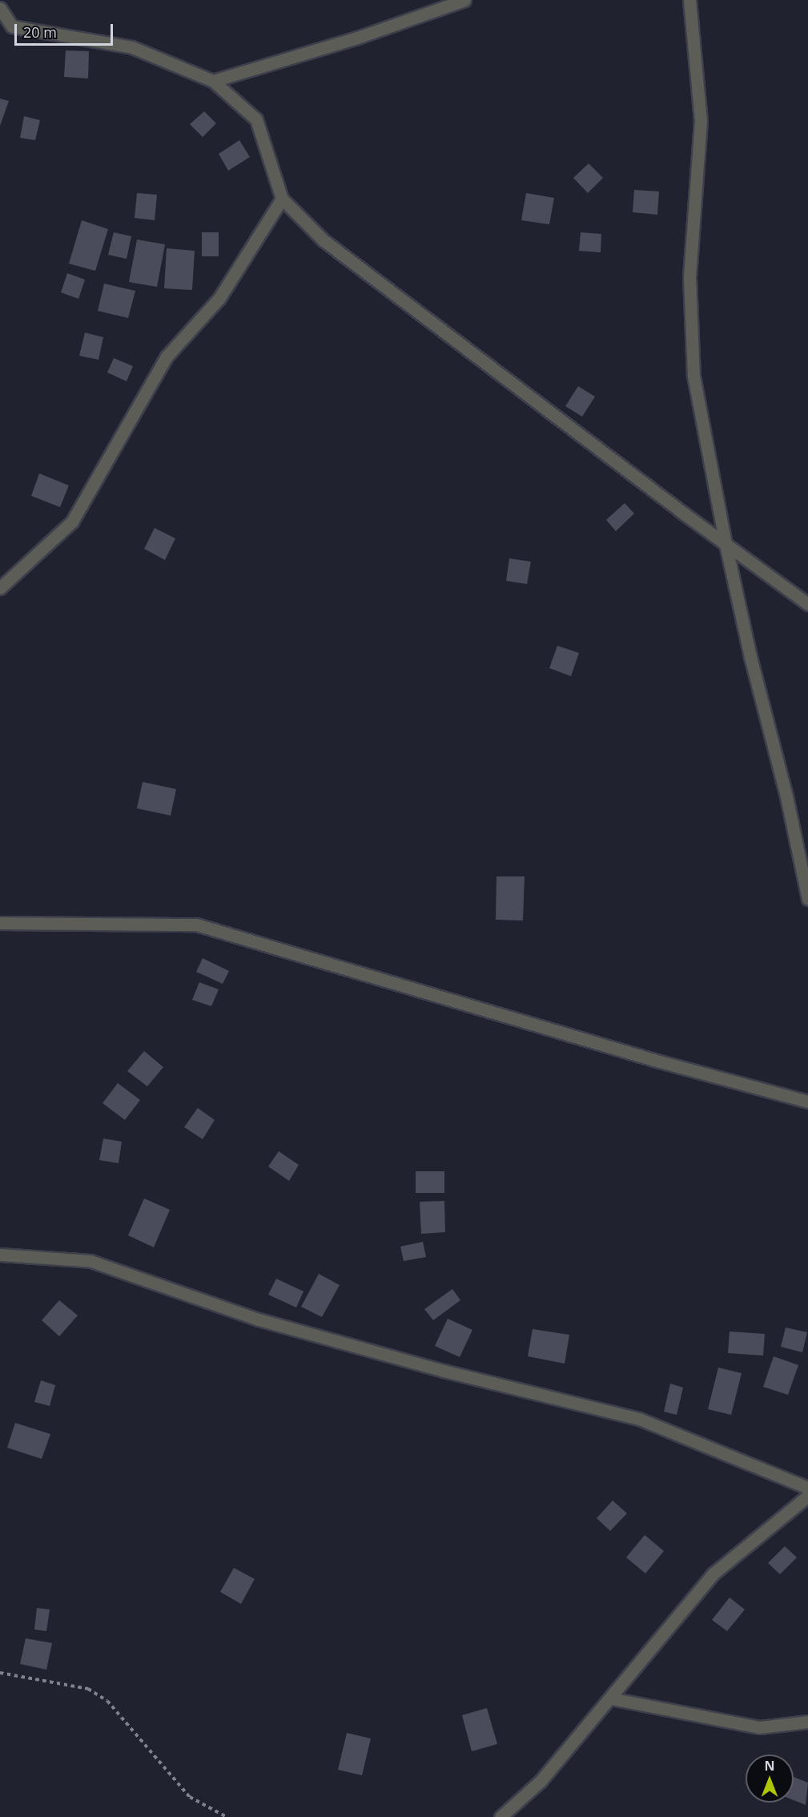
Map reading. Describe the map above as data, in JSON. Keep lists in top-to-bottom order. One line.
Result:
{"scale_bar":"20 m","north":"top"}
